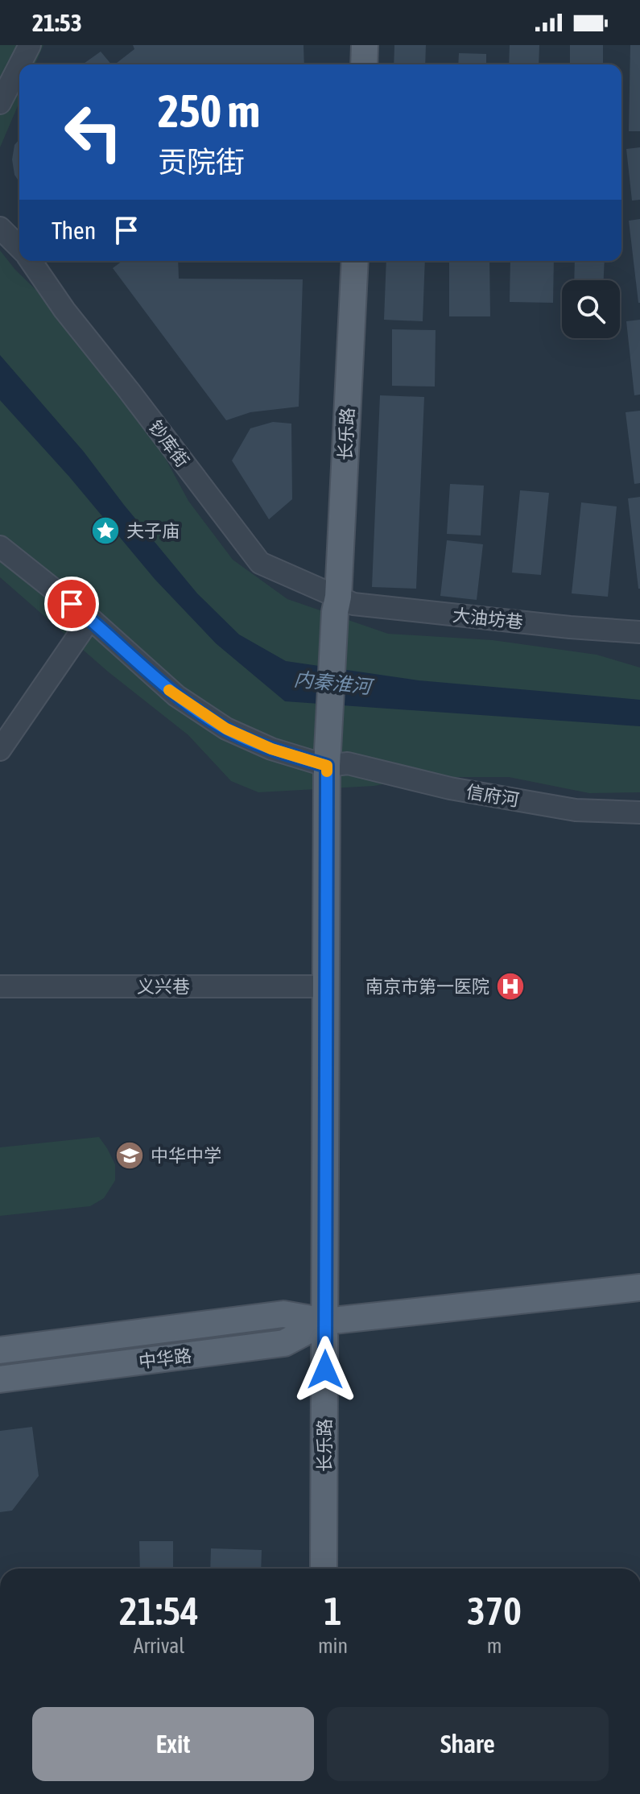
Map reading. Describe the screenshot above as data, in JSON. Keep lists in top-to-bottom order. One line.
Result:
{"streets":{"main road":["长乐路","中华路"],"street":["钞库街","大油坊巷","信府河","义兴巷"]},"crossings":[["长乐路","钞库街"],["长乐路","大油坊巷"],["长乐路","信府河"],["长乐路","义兴巷"],["长乐路","中华路"],["钞库街","大油坊巷"]],"water":["内秦淮河"],"places":{"place":["夫子庙"],"hospital":["南京市第一医院"],"school or university":["中华中学"]},"page":{"status":"21:53","turn":["250 m","贡院街"],"then":"Then","eta":["21:54","Arrival","1","min","370","m"],"buttons":["Exit","Share"]}}
